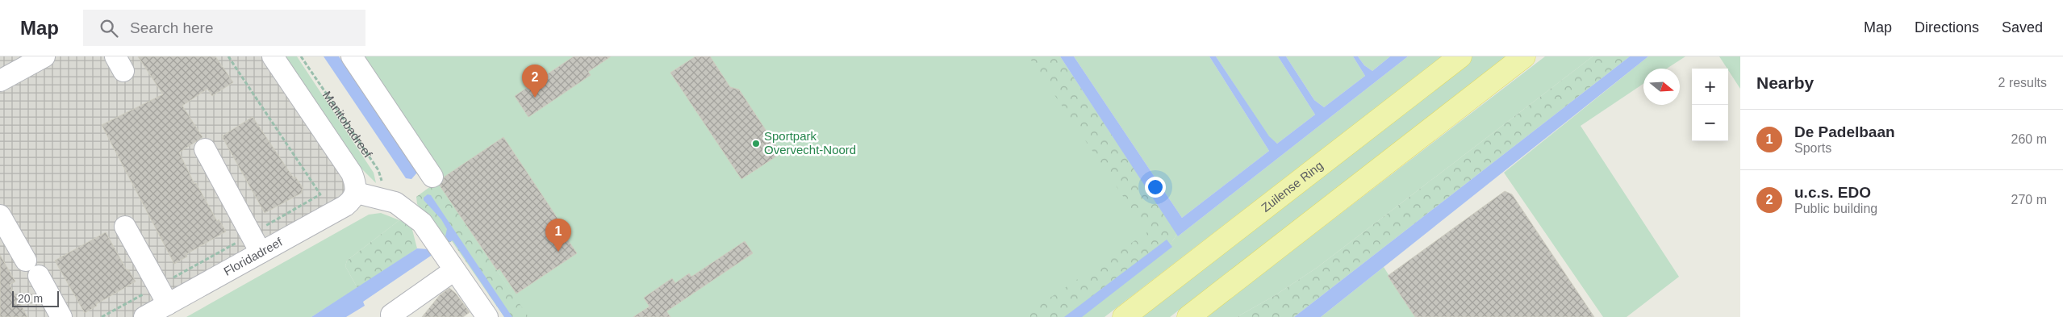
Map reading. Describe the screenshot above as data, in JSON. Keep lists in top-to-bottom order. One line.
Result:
{"streets":{"main road":["Zuilense Ring"],"street":["Manitobadreef","Floridadreef"]},"crossings":[["Manitobadreef","Floridadreef"]],"places":["Sportpark Overvecht-Noord"],"scale_bar":"20 m","north":"right","page":{"header":"Map","search":"Search here","nav":["Map","Directions","Saved"],"heading":["Nearby","2 results"],"pins":["2","1"],"map_buttons":["+","−"],"list":[{"mark":"1","name":"De Padelbaan","note":"Sports","value":"260 m"},{"mark":"2","name":"u.c.s. EDO","note":"Public building","value":"270 m"}],"scale":"20 m"}}
